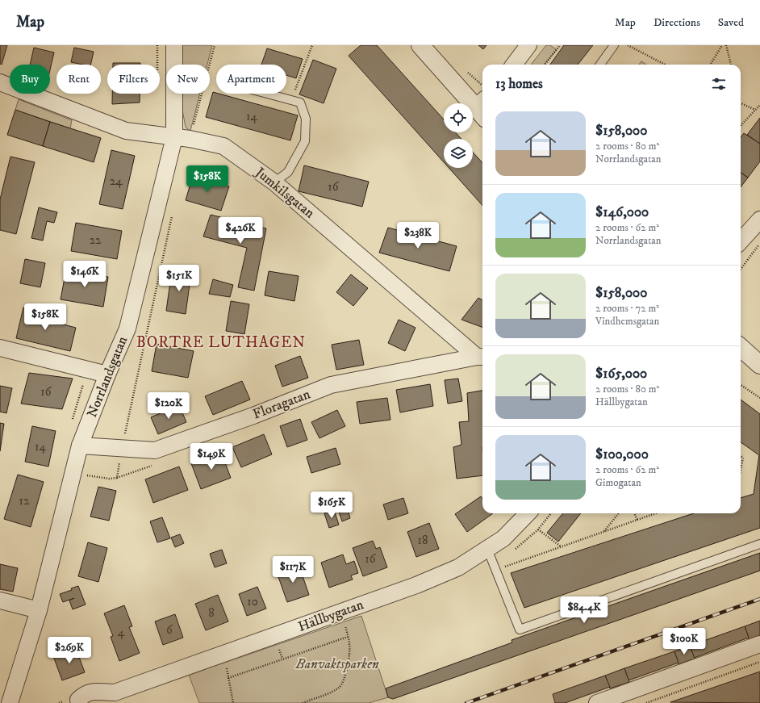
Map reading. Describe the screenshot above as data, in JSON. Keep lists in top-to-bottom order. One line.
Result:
{"streets":{"street":["Jumkilsgatan","Norrlandsgatan","Floragatan","Hällbygatan"]},"crossings":[["Jumkilsgatan","Norrlandsgatan"],["Jumkilsgatan","Floragatan"],["Norrlandsgatan","Floragatan"]],"districts":["BORTRE LUTHAGEN"],"parks":["Banvaktsparken"],"house_numbers":["14","24","16","22","16","14","12","18","16","10","8","6","4"],"page":{"header":"Map","nav":["Map","Directions","Saved"],"chip":["Buy","Rent","Filters","New","Apartment"],"heading":"13 homes","list":[{"name":"$158,000","note":"2 rooms · 80 m² · Norrlandsgatan"},{"name":"$146,000","note":"2 rooms · 62 m² · Norrlandsgatan"},{"name":"$158,000","note":"2 rooms · 72 m² · Vindhemsgatan"},{"name":"$165,000","note":"2 rooms · 80 m² · Hällbygatan"},{"name":"$100,000","note":"2 rooms · 62 m² · Gimogatan"}],"price":["$158K","$426K","$238K","$146K","$151K","$158K","$120K","$149K","$165K","$117K","$84.4K","$100K","$269K"]}}
